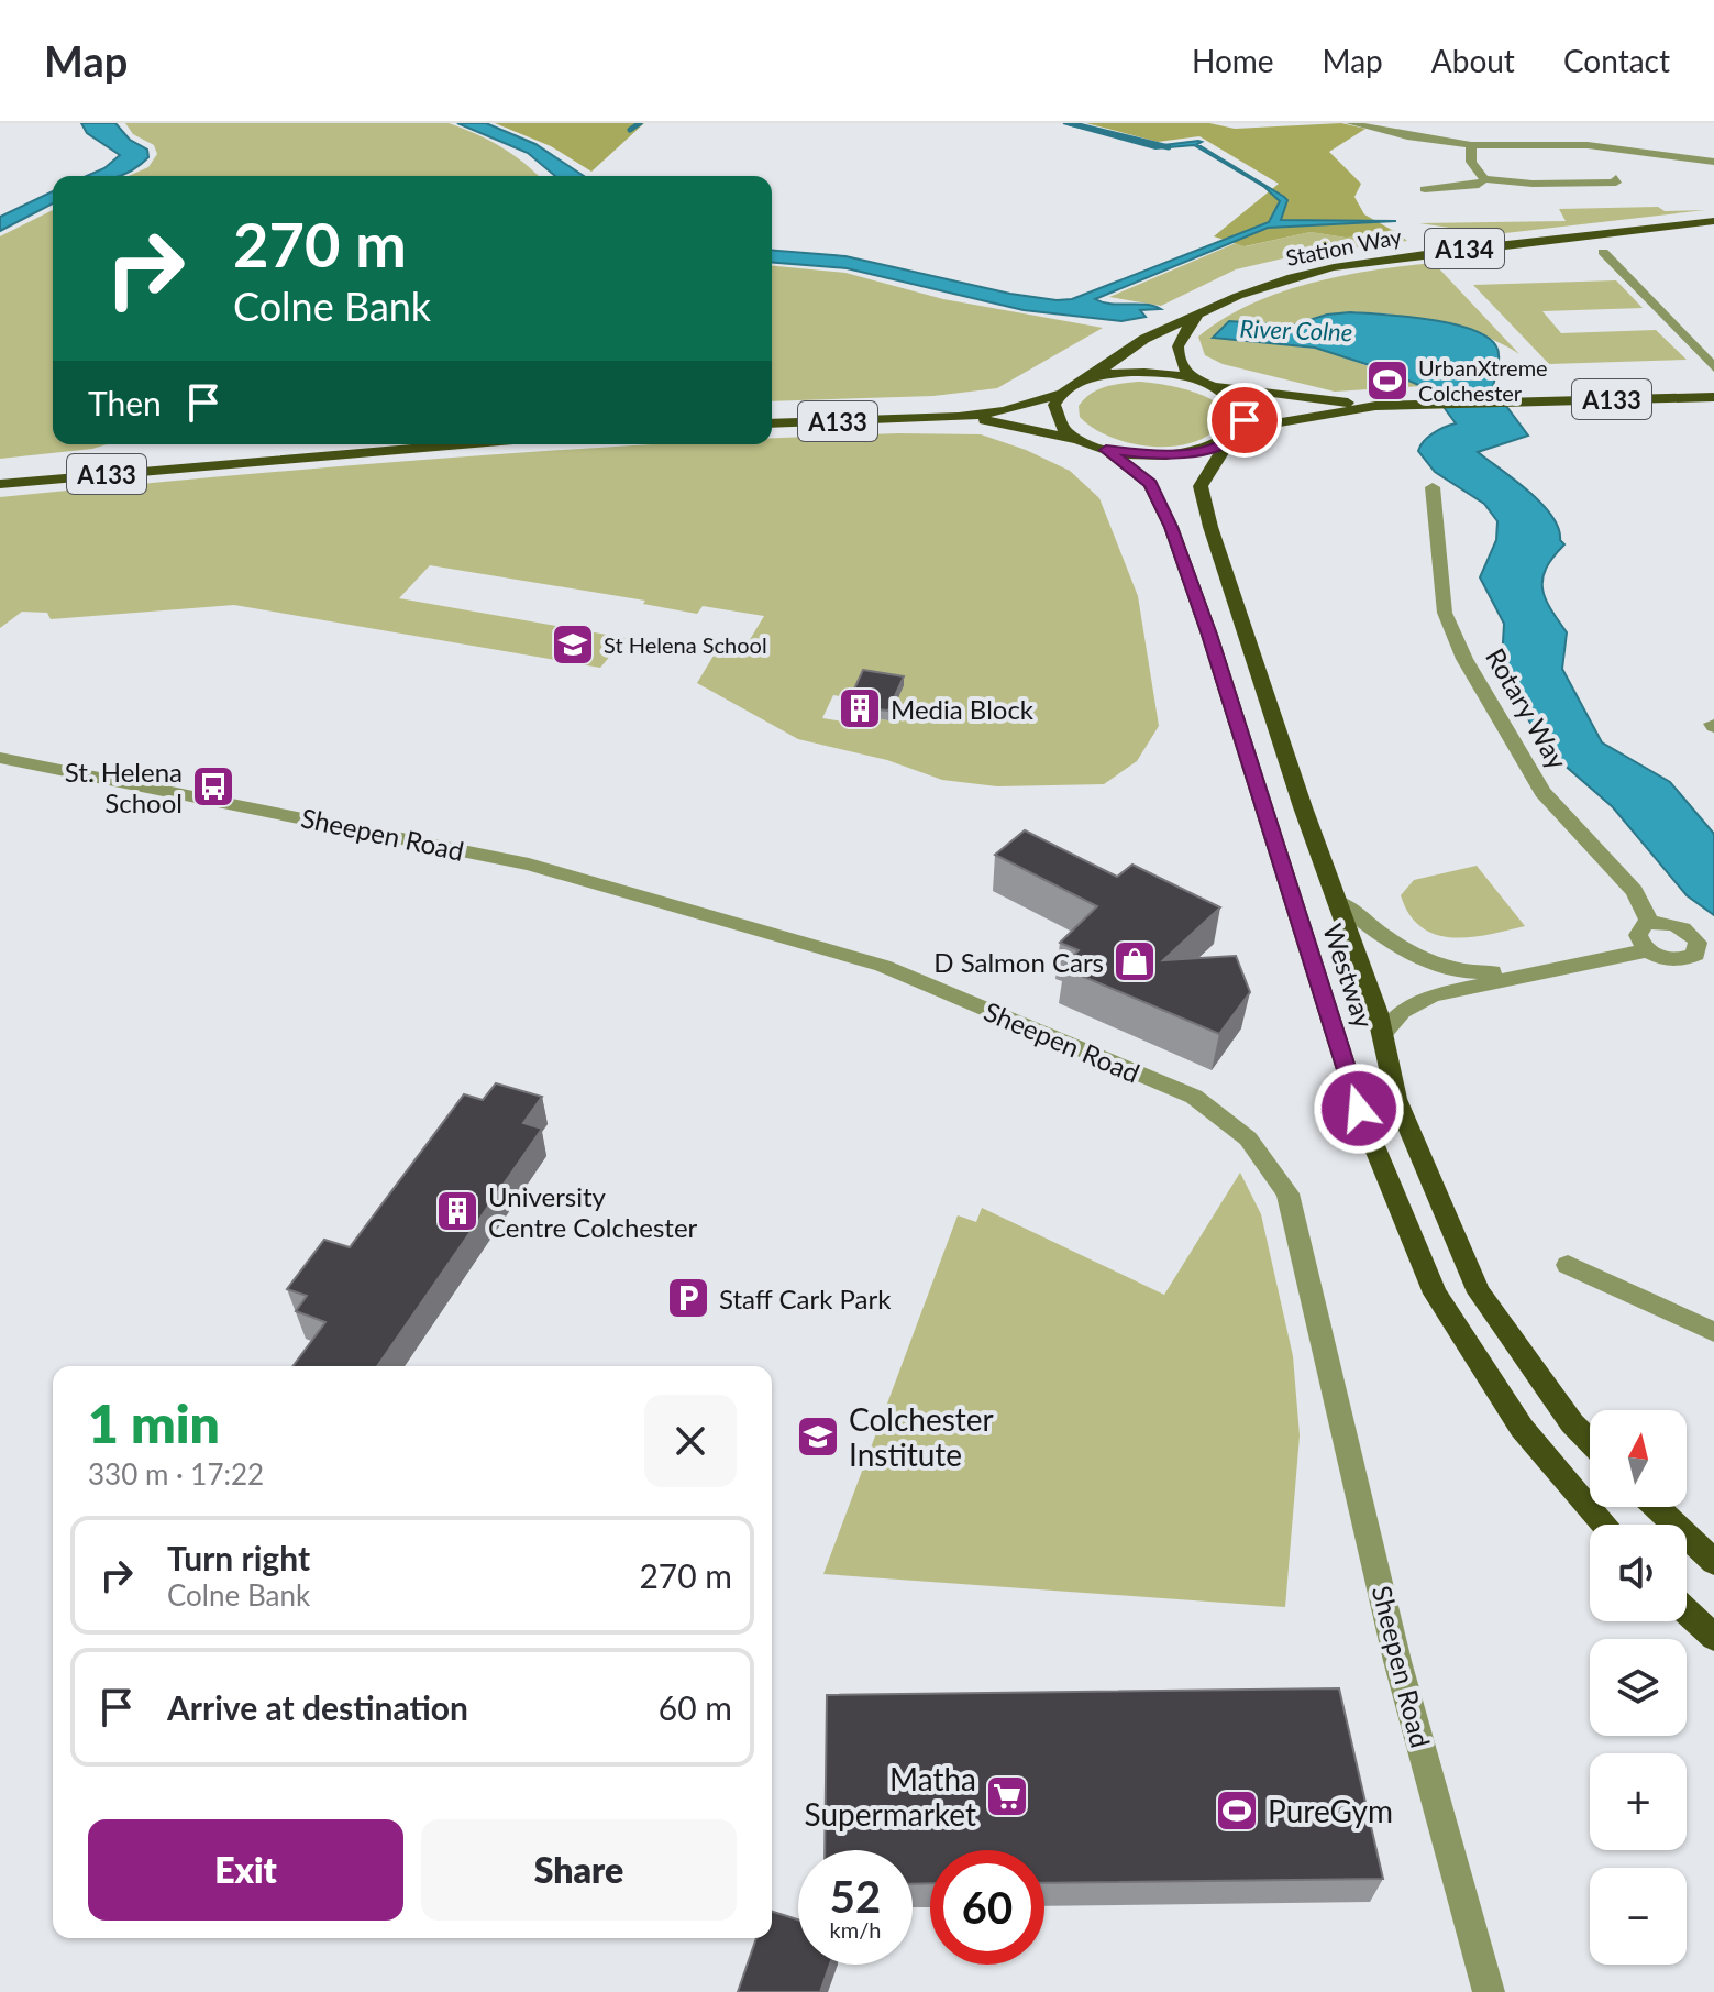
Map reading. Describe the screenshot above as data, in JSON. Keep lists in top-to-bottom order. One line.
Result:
{"streets":{"main road":["Station Way","A134","A133","Westway"],"street":["Rotary Way","Sheepen Road"]},"crossings":[["Station Way","A134"],["A134","A133"]],"water":["River Colne"],"places":{"sports":["UrbanXtreme Colchester","PureGym"],"school or university":["St Helena School","Colchester Institute"],"building":["Media Block","University Centre Colchester"],"bus stop":["St. Helena School"],"shop":["D Salmon Cars"],"parking":["Staff Cark Park"],"supermarket":["Matha Supermarket"]},"north":"top","page":{"header":"Map","nav":["Home","Map","About","Contact"],"turn":["270 m","Colne Bank"],"then":"Then","heading":["1 min","330 m · 17:22"],"map_buttons":["+","−"],"list":[{"name":"Turn right","note":"Colne Bank","value":"270 m"},{"name":"Arrive at destination","value":"60 m"}],"buttons":["Exit","Share"],"speed":"52 km/h","limit":"60"}}
